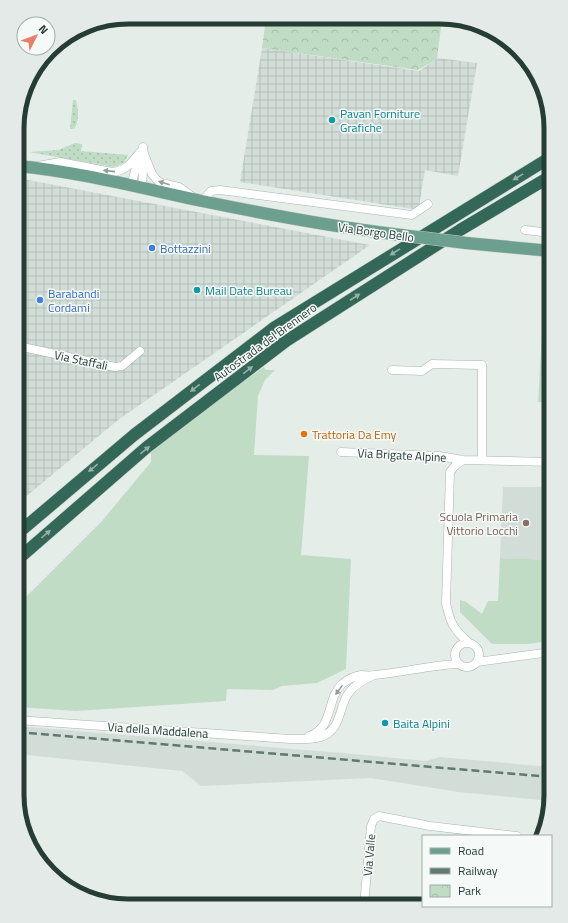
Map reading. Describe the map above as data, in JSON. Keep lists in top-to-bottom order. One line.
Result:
{"streets":{"highway":["Autostrada del Brennero"],"main road":["Via Borgo Bello"],"street":["Via Staffali","Via Brigate Alpine","Via della Maddalena","Via Valle"]},"crossings":[["Via Brigate Alpine","Via della Maddalena"]],"places":["Pavan Forniture Grafiche","Bottazzini","Mail Date Bureau","Barabandi Cordami","Trattoria Da Emy","Scuola Primaria Vittorio Locchi","Baita Alpini"],"legend":["Road","Railway","Park"],"north":"top right"}
